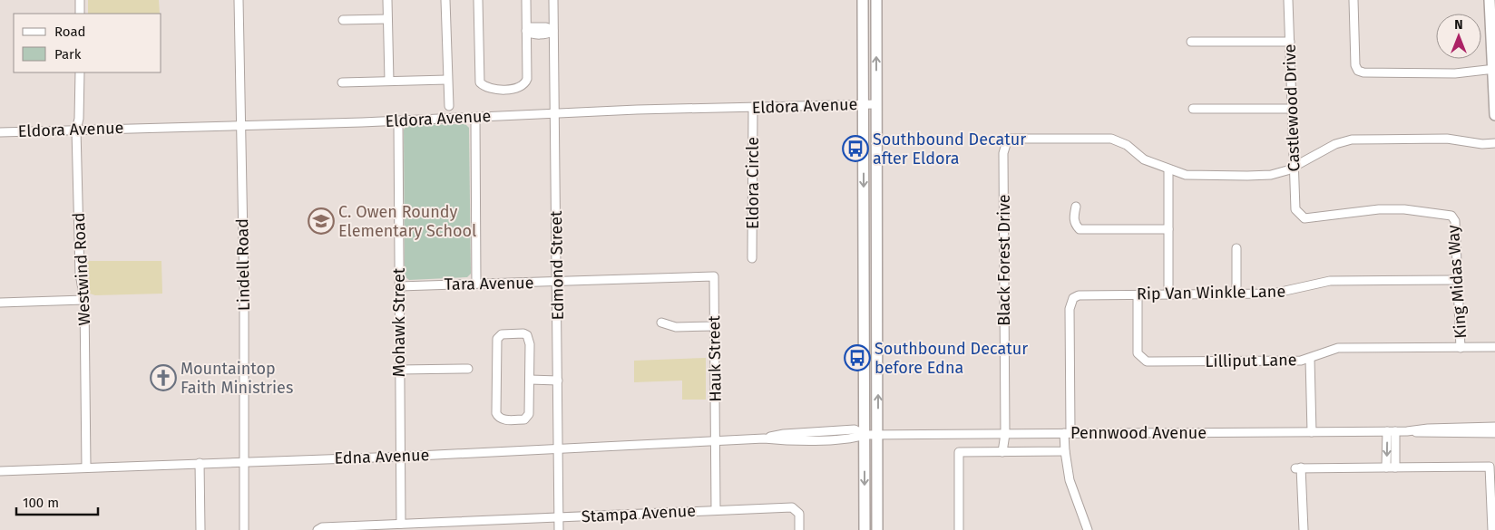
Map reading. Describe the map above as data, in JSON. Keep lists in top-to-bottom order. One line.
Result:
{"streets":{"street":["Eldora Avenue","Castlewood Drive","Eldora Circle","Black Forest Drive","Lindell Road","Edmond Street","Westwind Road","King Midas Way","Tara Avenue","Rip Van Winkle Lane","Mohawk Street","Hauk Street","Lilliput Lane","Pennwood Avenue","Edna Avenue","Stampa Avenue"]},"crossings":[["Eldora Avenue","Eldora Circle"],["Eldora Avenue","Lindell Road"],["Eldora Avenue","Edmond Street"],["Eldora Avenue","Westwind Road"],["Eldora Avenue","Mohawk Street"],["Castlewood Drive","King Midas Way"],["Black Forest Drive","Pennwood Avenue"],["Lindell Road","Edna Avenue"],["Edmond Street","Tara Avenue"],["Edmond Street","Edna Avenue"],["Edmond Street","Stampa Avenue"],["Westwind Road","Edna Avenue"],["King Midas Way","Rip Van Winkle Lane"],["King Midas Way","Lilliput Lane"],["Tara Avenue","Mohawk Street"],["Tara Avenue","Hauk Street"],["Rip Van Winkle Lane","Lilliput Lane"],["Rip Van Winkle Lane","Pennwood Avenue"],["Mohawk Street","Edna Avenue"],["Mohawk Street","Stampa Avenue"],["Hauk Street","Edna Avenue"],["Hauk Street","Stampa Avenue"],["Pennwood Avenue","Edna Avenue"]],"places":{"bus stop":["Southbound Decatur after Eldora","Southbound Decatur before Edna"],"school or university":["C. Owen Roundy Elementary School"],"church":["Mountaintop Faith Ministries"]},"legend":["Road","Park"],"scale_bar":"100 m","north":"top"}
